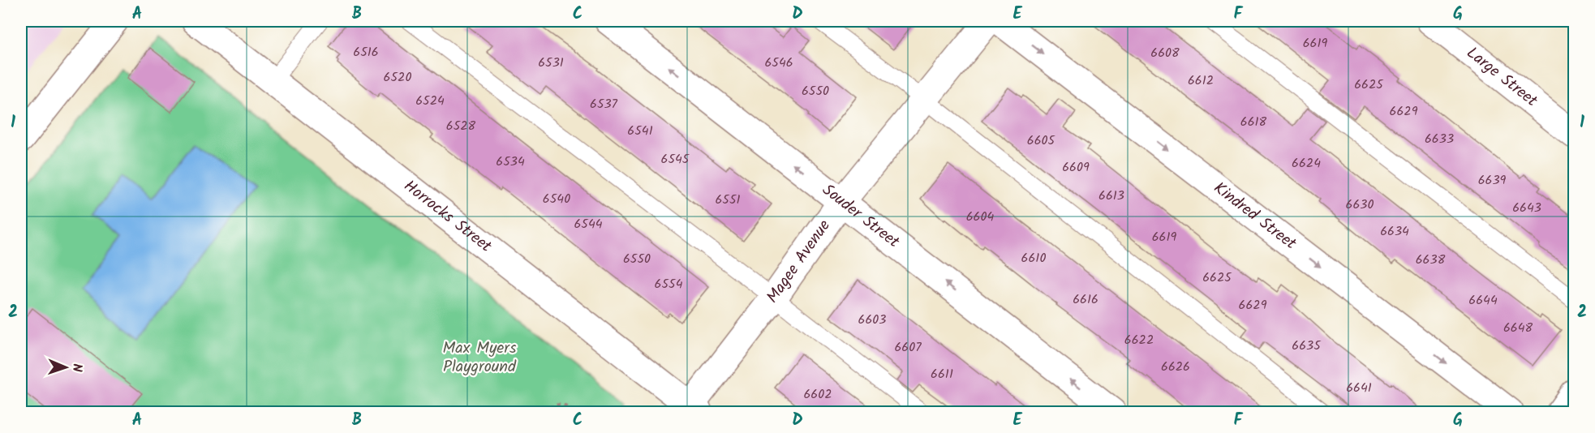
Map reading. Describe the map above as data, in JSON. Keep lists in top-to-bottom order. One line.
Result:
{"streets":{"street":["Large Street","Horrocks Street","Souder Street","Kindred Street","Magee Avenue"]},"crossings":[["Horrocks Street","Magee Avenue"],["Souder Street","Magee Avenue"]],"one_way":["Souder Street","Kindred Street"],"parks":["Max Myers Playground"],"house_numbers":["6619","6516","6608","6531","6546","6520","6612","6625","6550","6524","6537","6629","6618","6528","6541","6633","6605","6545","6534","6624","6609","6639","6613","6540","6551","6630","6643","6604","6544","6634","6619","6610","6550","6638","6625","6554","6616","6644","6629","6603","6648","6622","6635","6607","6626","6611","6641","6602"],"north":"right","grid":{"columns":["A","B","C","D","E","F","G"],"rows":["1","2"]}}
